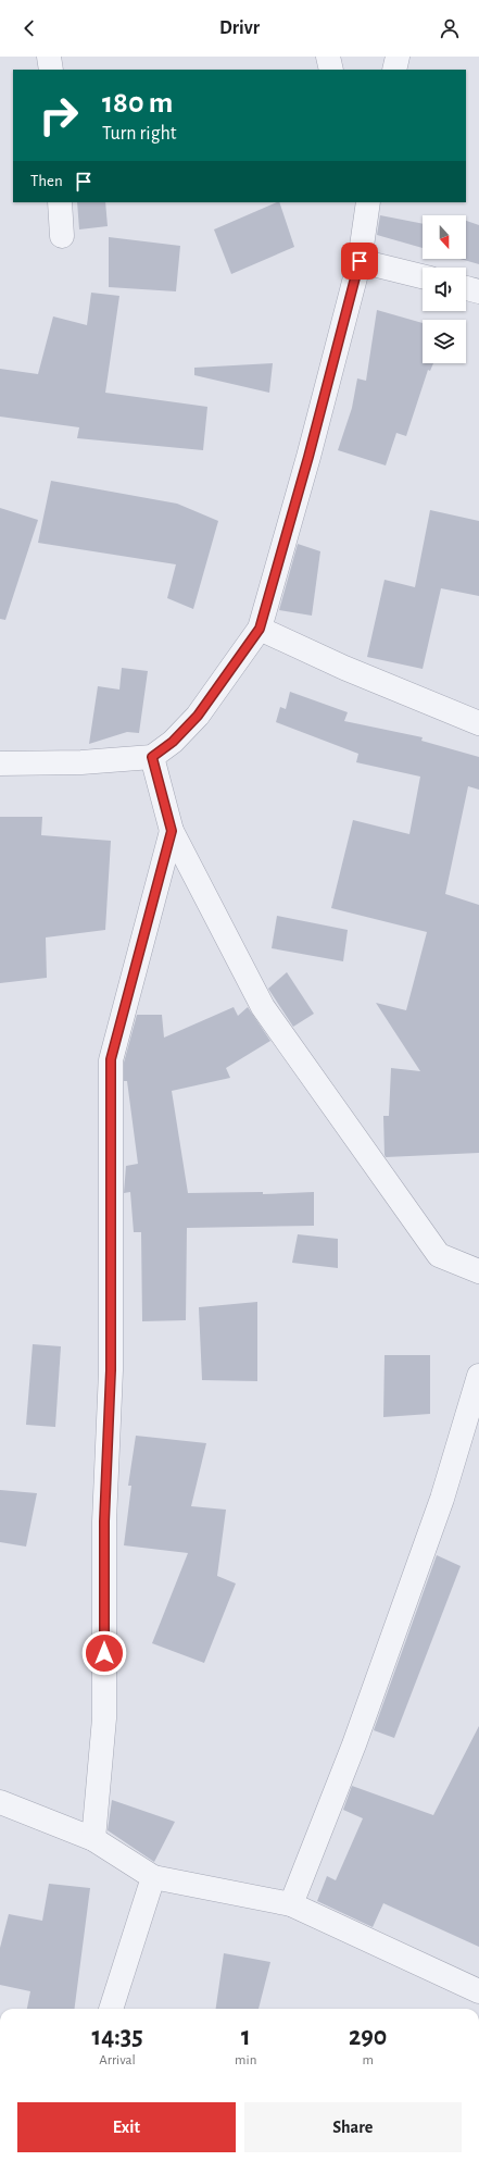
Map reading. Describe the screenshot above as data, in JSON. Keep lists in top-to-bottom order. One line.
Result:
{"north":"bottom","page":{"header":"Drivr","turn":["180 m","Turn right"],"then":"Then","eta":["14:35","Arrival","1","min","290","m"],"buttons":["Exit","Share"]}}
